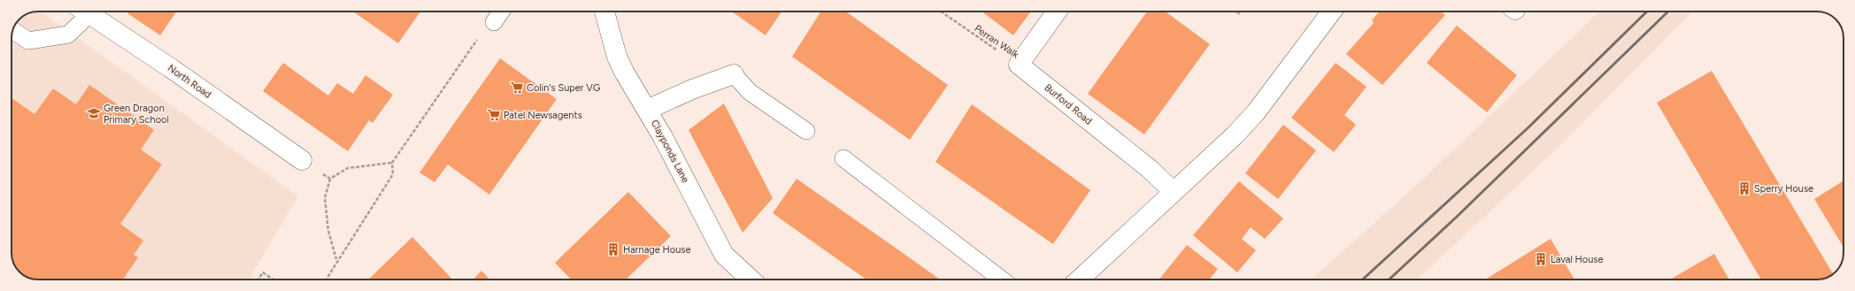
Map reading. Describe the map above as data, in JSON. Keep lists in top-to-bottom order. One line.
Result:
{"streets":{"street":["North Road","Burford Road","Clayponds Lane"],"path":["Perran Walk"]},"crossings":[["Perran Walk","Burford Road"]],"places":{"supermarket":["Colin's Super VG","Patel Newsagents"],"school or university":["Green Dragon Primary School"],"building":["Sperry House","Harnage House","Laval House"]}}
